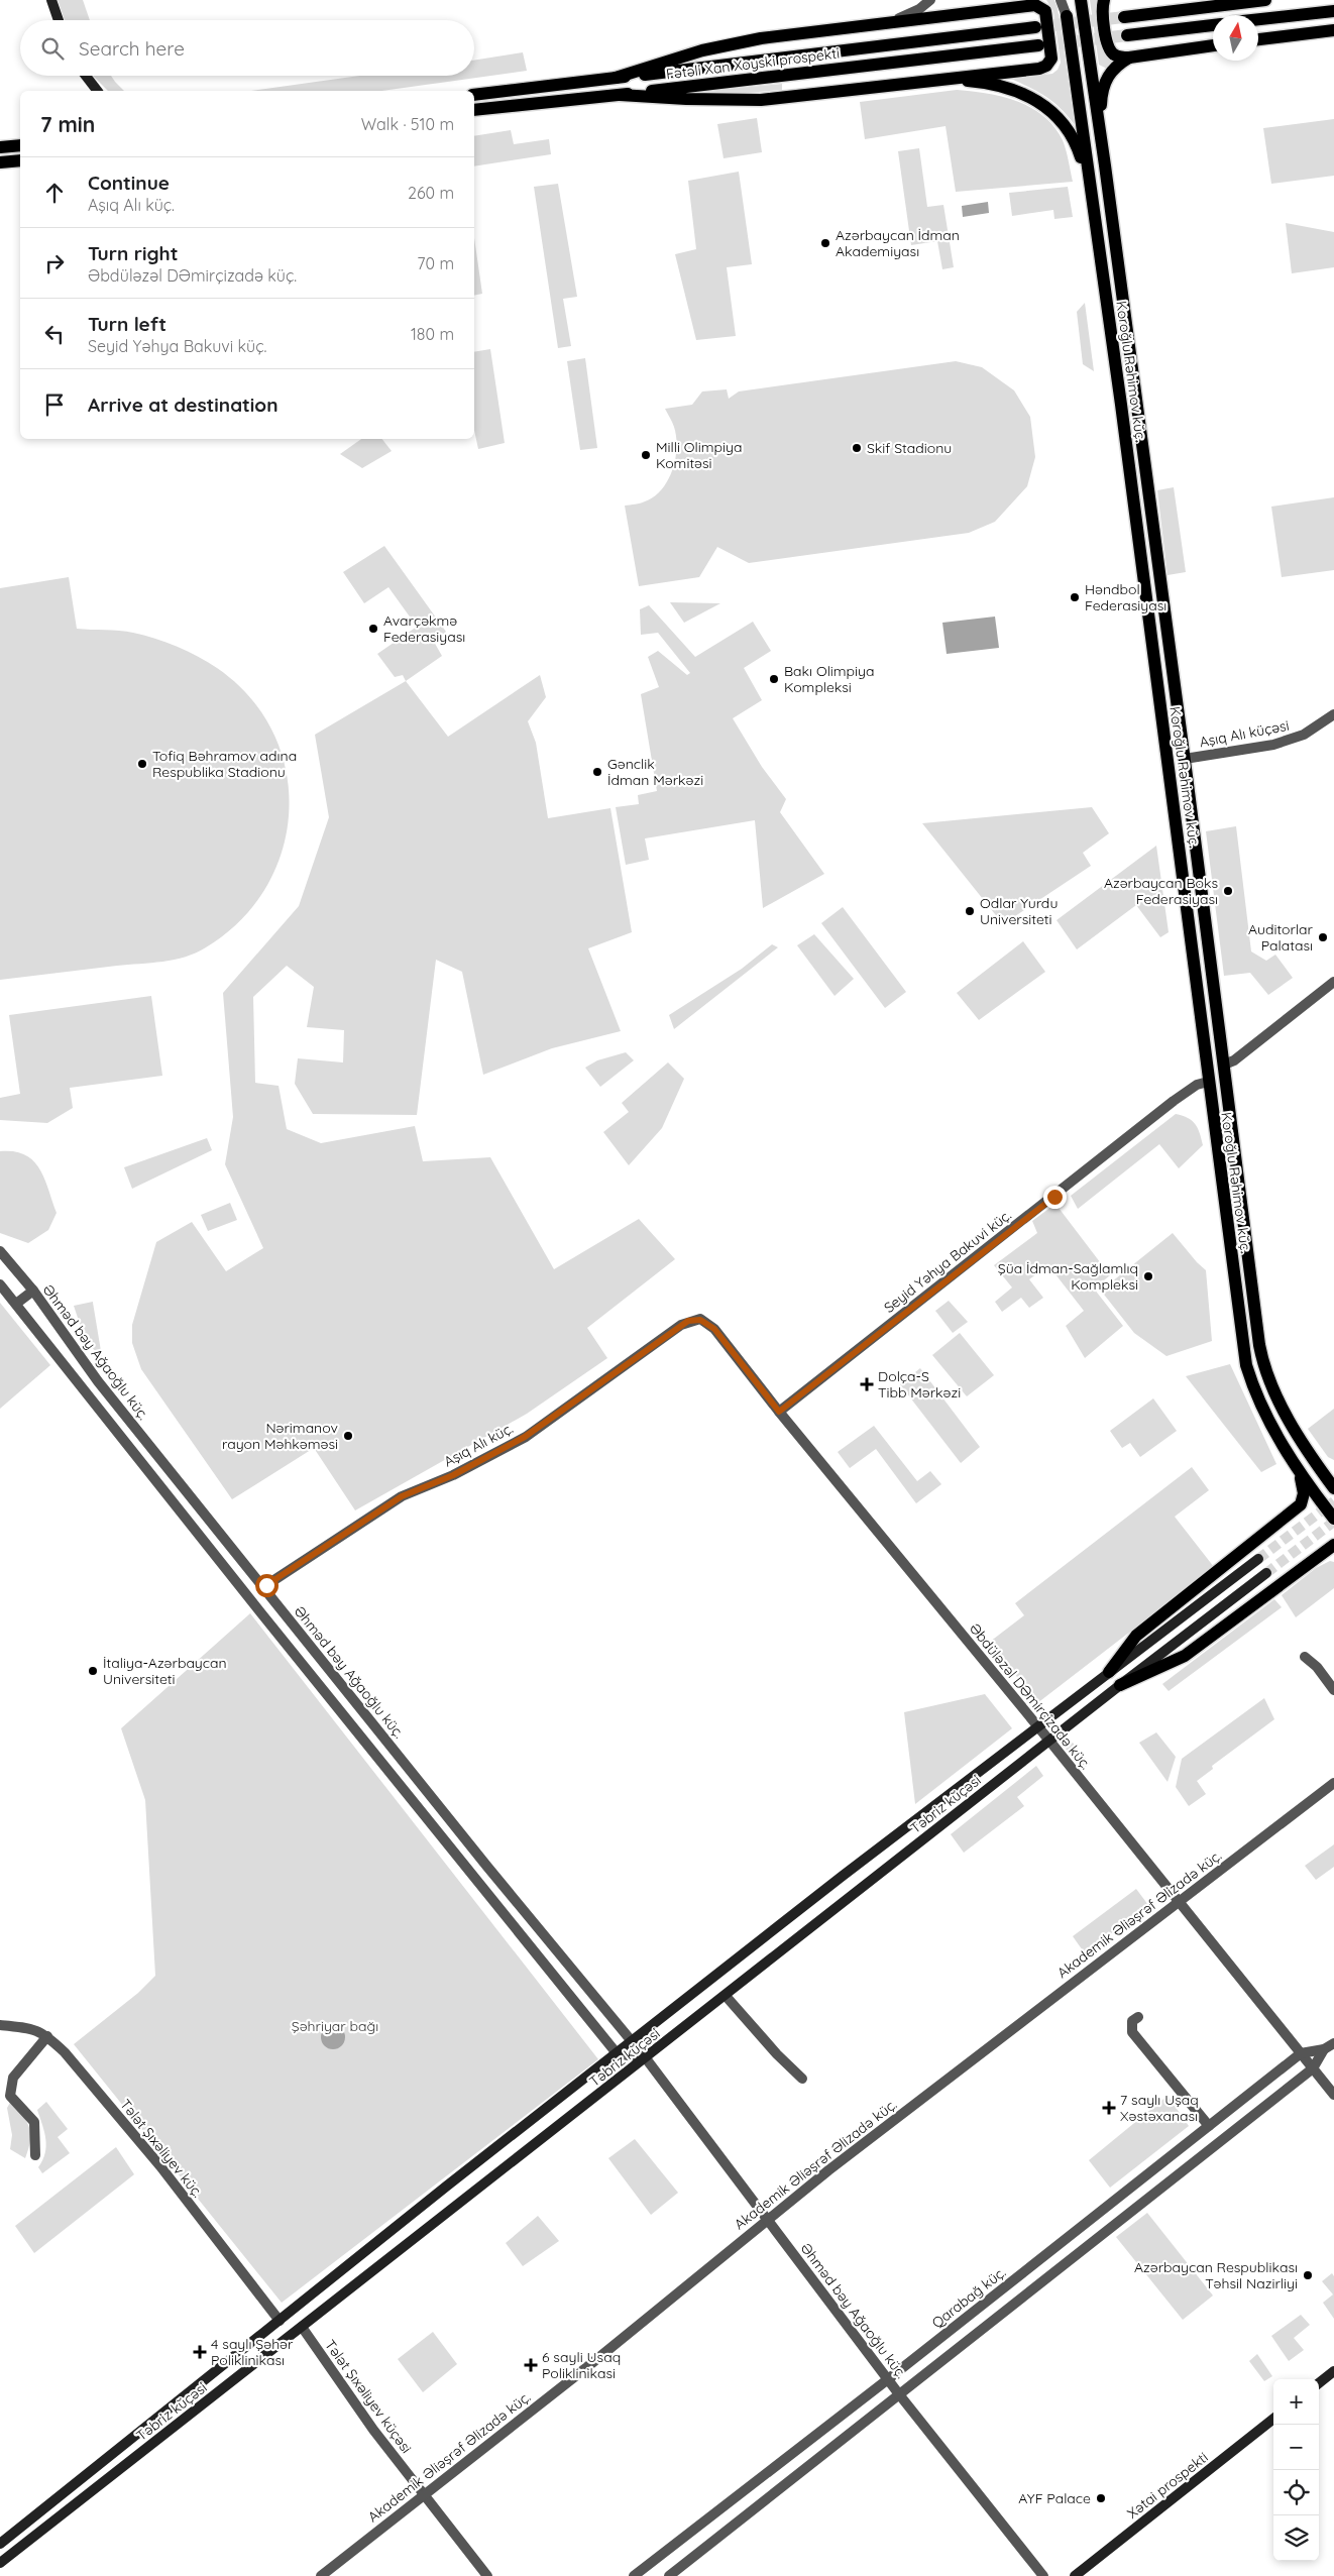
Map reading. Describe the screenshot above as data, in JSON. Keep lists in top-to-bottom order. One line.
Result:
{"streets":{"main road":["Fətəli Xan Xoyski prospekti","Koroğlu Rəhimov küç.","Təbriz küçəsi","Xətai prospekti"],"street":["Aşıq Alı küçəsi","Seyid Yəhya Bakuvi küç.","Əhməd bəy Ağaoğlu küç.","Aşıq Alı küç.","Əbdüləzəl DƏmirçizadə küç.","Akademik Əliəşrəf Əlizadə küç.","Tələt Şıxəliyev küç.","Qarabağ küç.","Tələt Şıxəliyev küçəsi"]},"crossings":[["Koroğlu Rəhimov küç.","Aşıq Alı küçəsi"],["Koroğlu Rəhimov küç.","Seyid Yəhya Bakuvi küç."],["Seyid Yəhya Bakuvi küç.","Əbdüləzəl DƏmirçizadə küç."],["Əhməd bəy Ağaoğlu küç.","Aşıq Alı küç."],["Əhməd bəy Ağaoğlu küç.","Təbriz küçəsi"],["Əhməd bəy Ağaoğlu küç.","Akademik Əliəşrəf Əlizadə küç."],["Əhməd bəy Ağaoğlu küç.","Qarabağ küç."],["Aşıq Alı küç.","Əbdüləzəl DƏmirçizadə küç."],["Əbdüləzəl DƏmirçizadə küç.","Təbriz küçəsi"],["Əbdüləzəl DƏmirçizadə küç.","Akademik Əliəşrəf Əlizadə küç."],["Əbdüləzəl DƏmirçizadə küç.","Qarabağ küç."],["Təbriz küçəsi","Tələt Şıxəliyev küç."],["Təbriz küçəsi","Tələt Şıxəliyev küçəsi"],["Akademik Əliəşrəf Əlizadə küç.","Tələt Şıxəliyev küçəsi"]],"parks":["Şəhriyar bağı"],"places":{"other":["Azərbaycan İdman Akademiyası","Skif Stadionu","Milli Olimpiya Komitəsi","Həndbol Federasiyası","Avarçəkmə Federasiyası","Bakı Olimpiya Kompleksi","Tofiq Bəhramov adına Respublika Stadionu","Gənclik İdman Mərkəzi","Azərbaycan Boks Federasiyası","Odlar Yurdu Universiteti","Auditorlar Palatası","Şüa İdman-Sağlamlıq Kompleksi","Nərimanov rayon Məhkəməsi","İtaliya-Azərbaycan Universiteti","Azərbaycan Respublikası Təhsil Nazirliyi","AYF Palace"],"health":["Dolça-S Tibb Mərkəzi","7 saylı Uşaq Xəstəxanası","4 saylı Şəhər Poliklinikası","6 sayli Usaq Poliklinikasi"]},"north":"top","page":{"search":"Search here","heading":["7 min","Walk · 510 m"],"list":[["Continue","Aşıq Alı küç.","260 m"],["Turn right","Əbdüləzəl DƏmirçizadə küç.","70 m"],["Turn left","Seyid Yəhya Bakuvi küç.","180 m"],"Arrive at destination"],"map_buttons":["+","−"]}}
